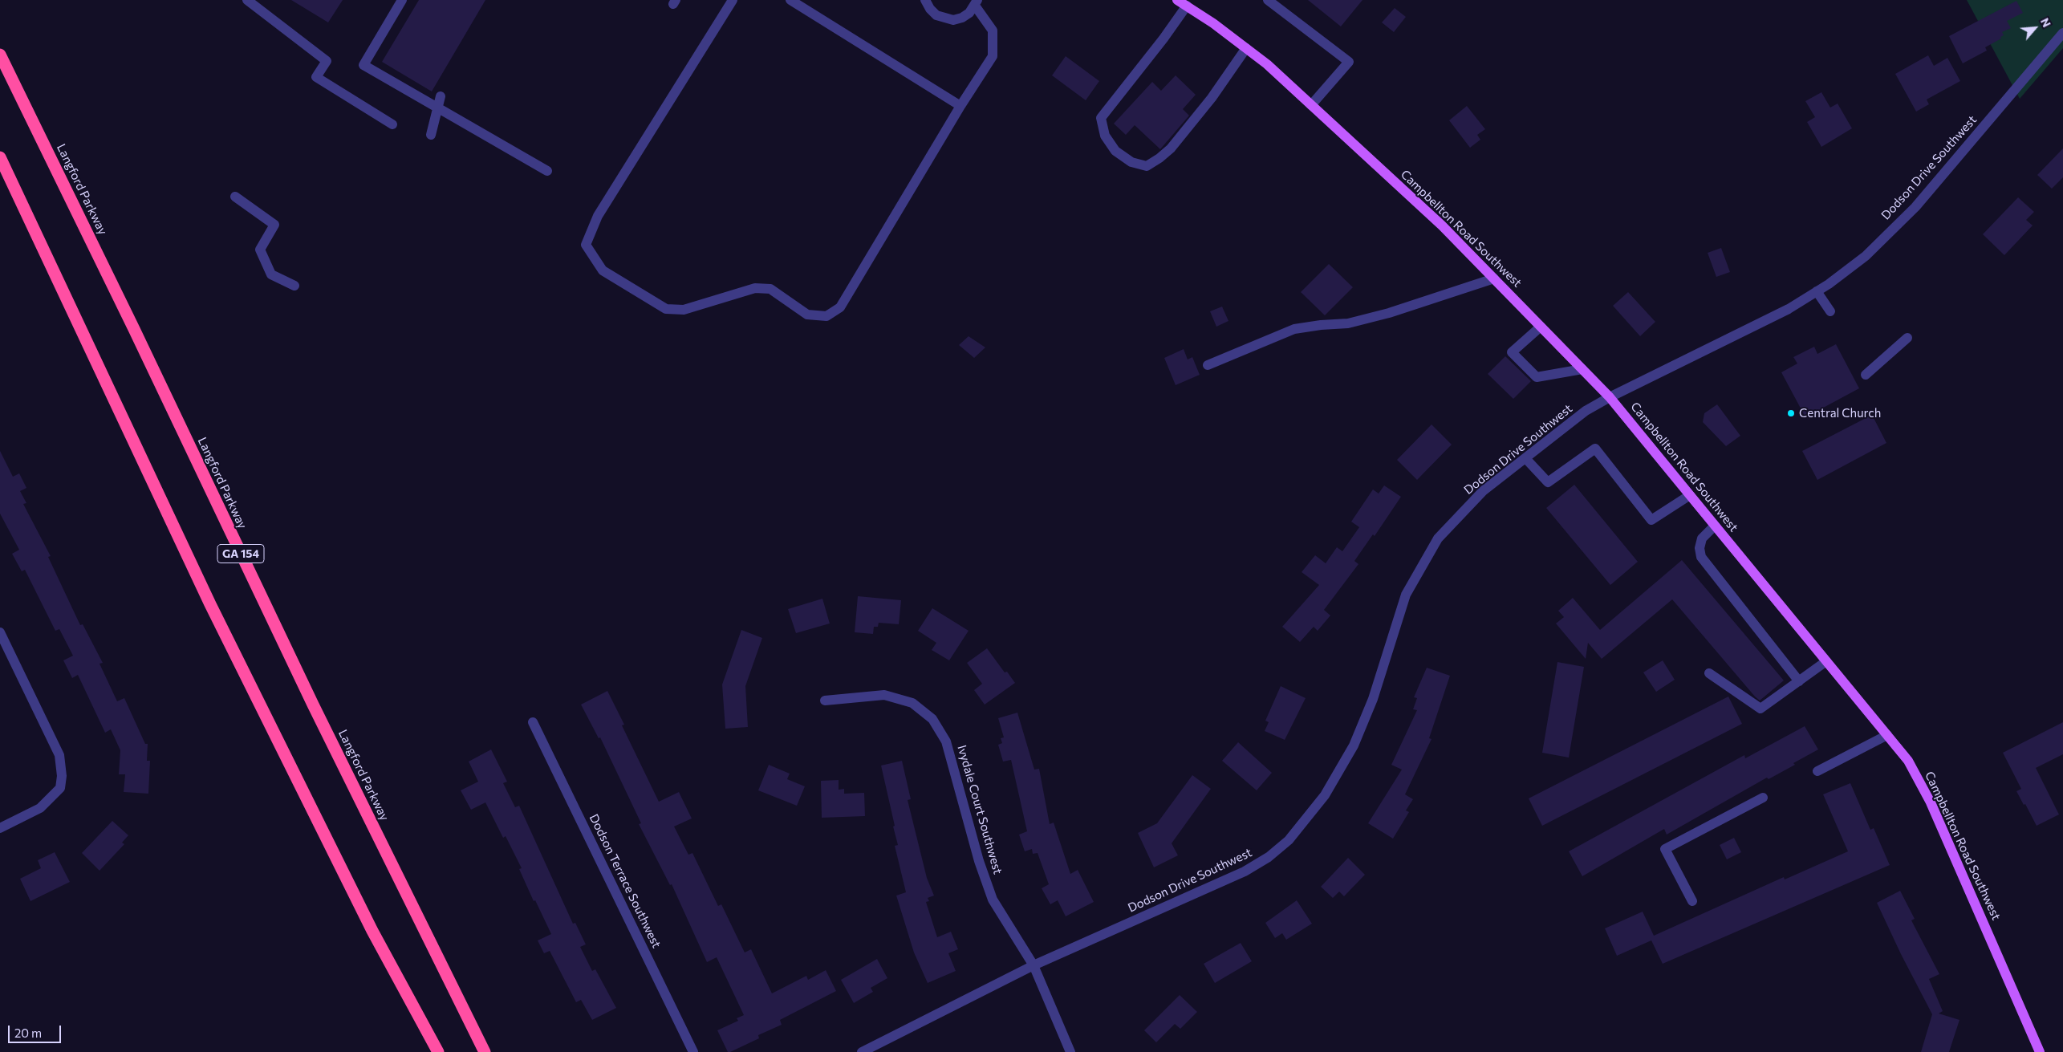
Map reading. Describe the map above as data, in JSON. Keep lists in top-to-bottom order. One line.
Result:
{"streets":{"highway":["Langford Parkway","GA 154"],"main road":["Campbellton Road Southwest"],"street":["Dodson Drive Southwest","Ivydale Court Southwest","Dodson Terrace Southwest"]},"crossings":[["Dodson Drive Southwest","Campbellton Road Southwest"],["Dodson Drive Southwest","Ivydale Court Southwest"]],"places":["Central Church"],"scale_bar":"20 m","north":"top right"}
